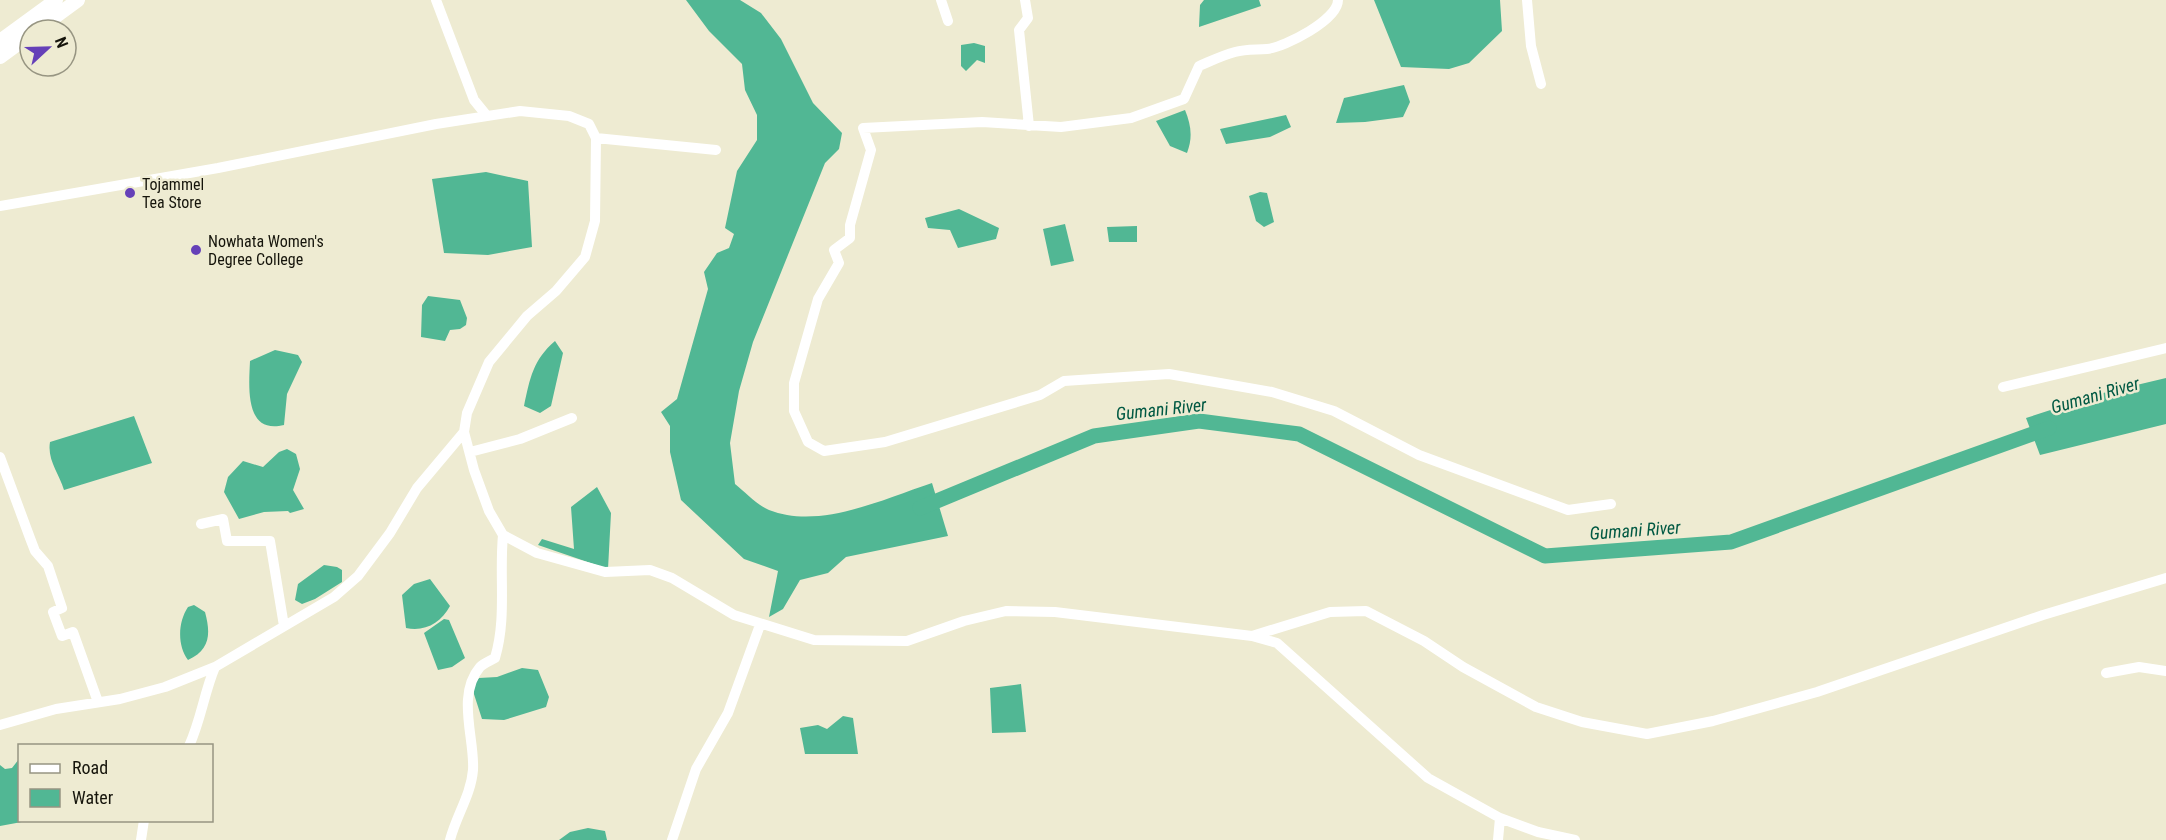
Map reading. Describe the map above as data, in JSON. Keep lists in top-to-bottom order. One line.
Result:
{"water":["Gumani River"],"places":["Tojammel Tea Store","Nowhata Women's Degree College"],"legend":["Road","Water"],"north":"right"}
